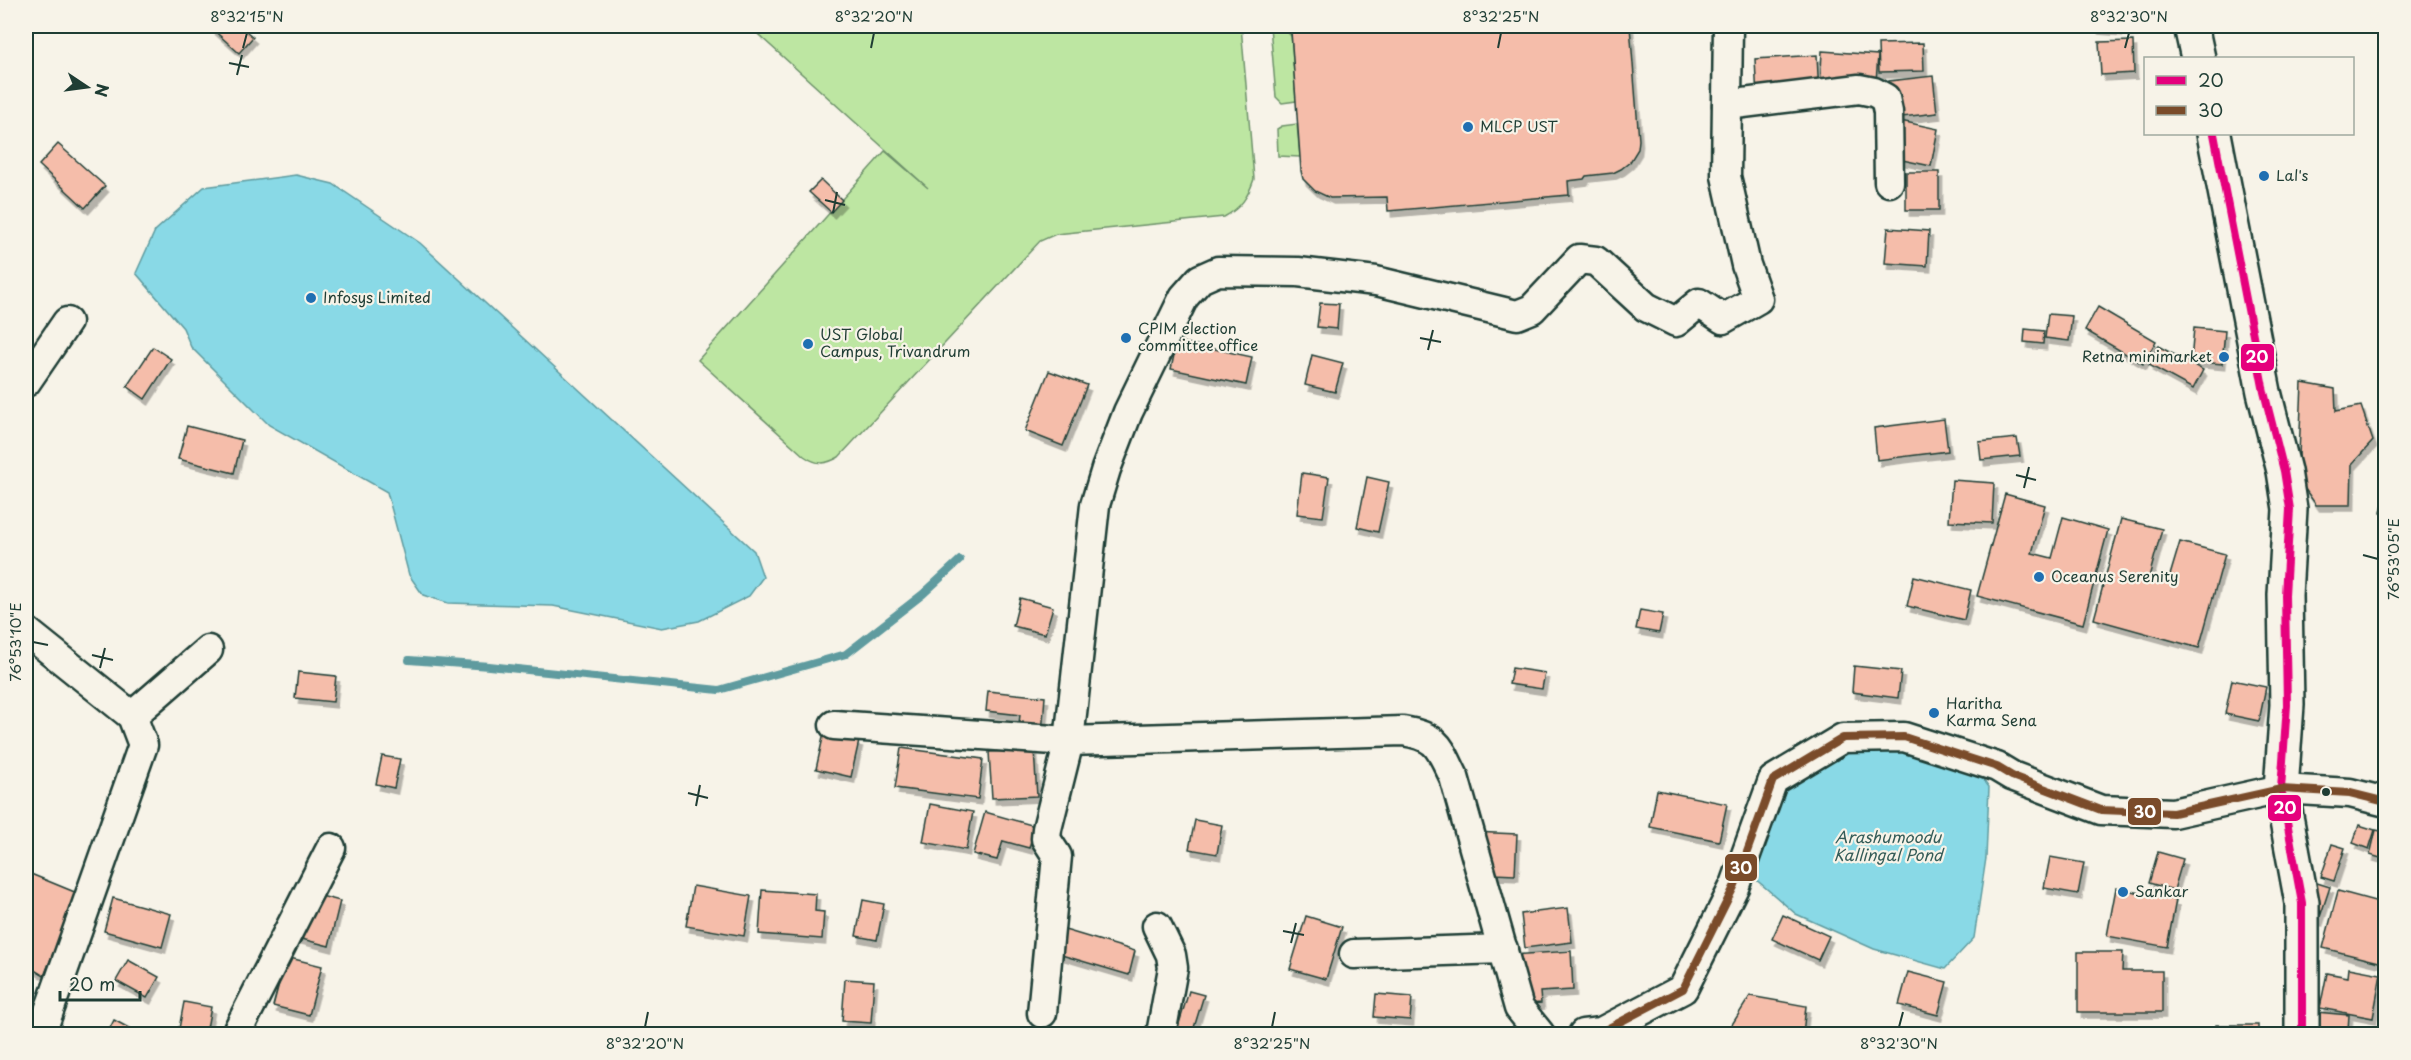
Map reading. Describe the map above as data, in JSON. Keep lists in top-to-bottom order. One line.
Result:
{"water":["Arashumoodu Kallingal Pond"],"places":["MLCP UST","Lal's","Infosys Limited","CPIM election committee office","UST Global Campus, Trivandrum","Retna minimarket","Oceanus Serenity","Haritha Karma Sena","Sankar"],"lines":["transit line 20","transit line 30"],"legend":["20","30"],"scale_bar":"20 m","north":"right","coordinates":["8°32'15\"N","8°32'20\"N","8°32'25\"N","8°32'30\"N","76°53'05\"E","76°53'10\"E"]}
